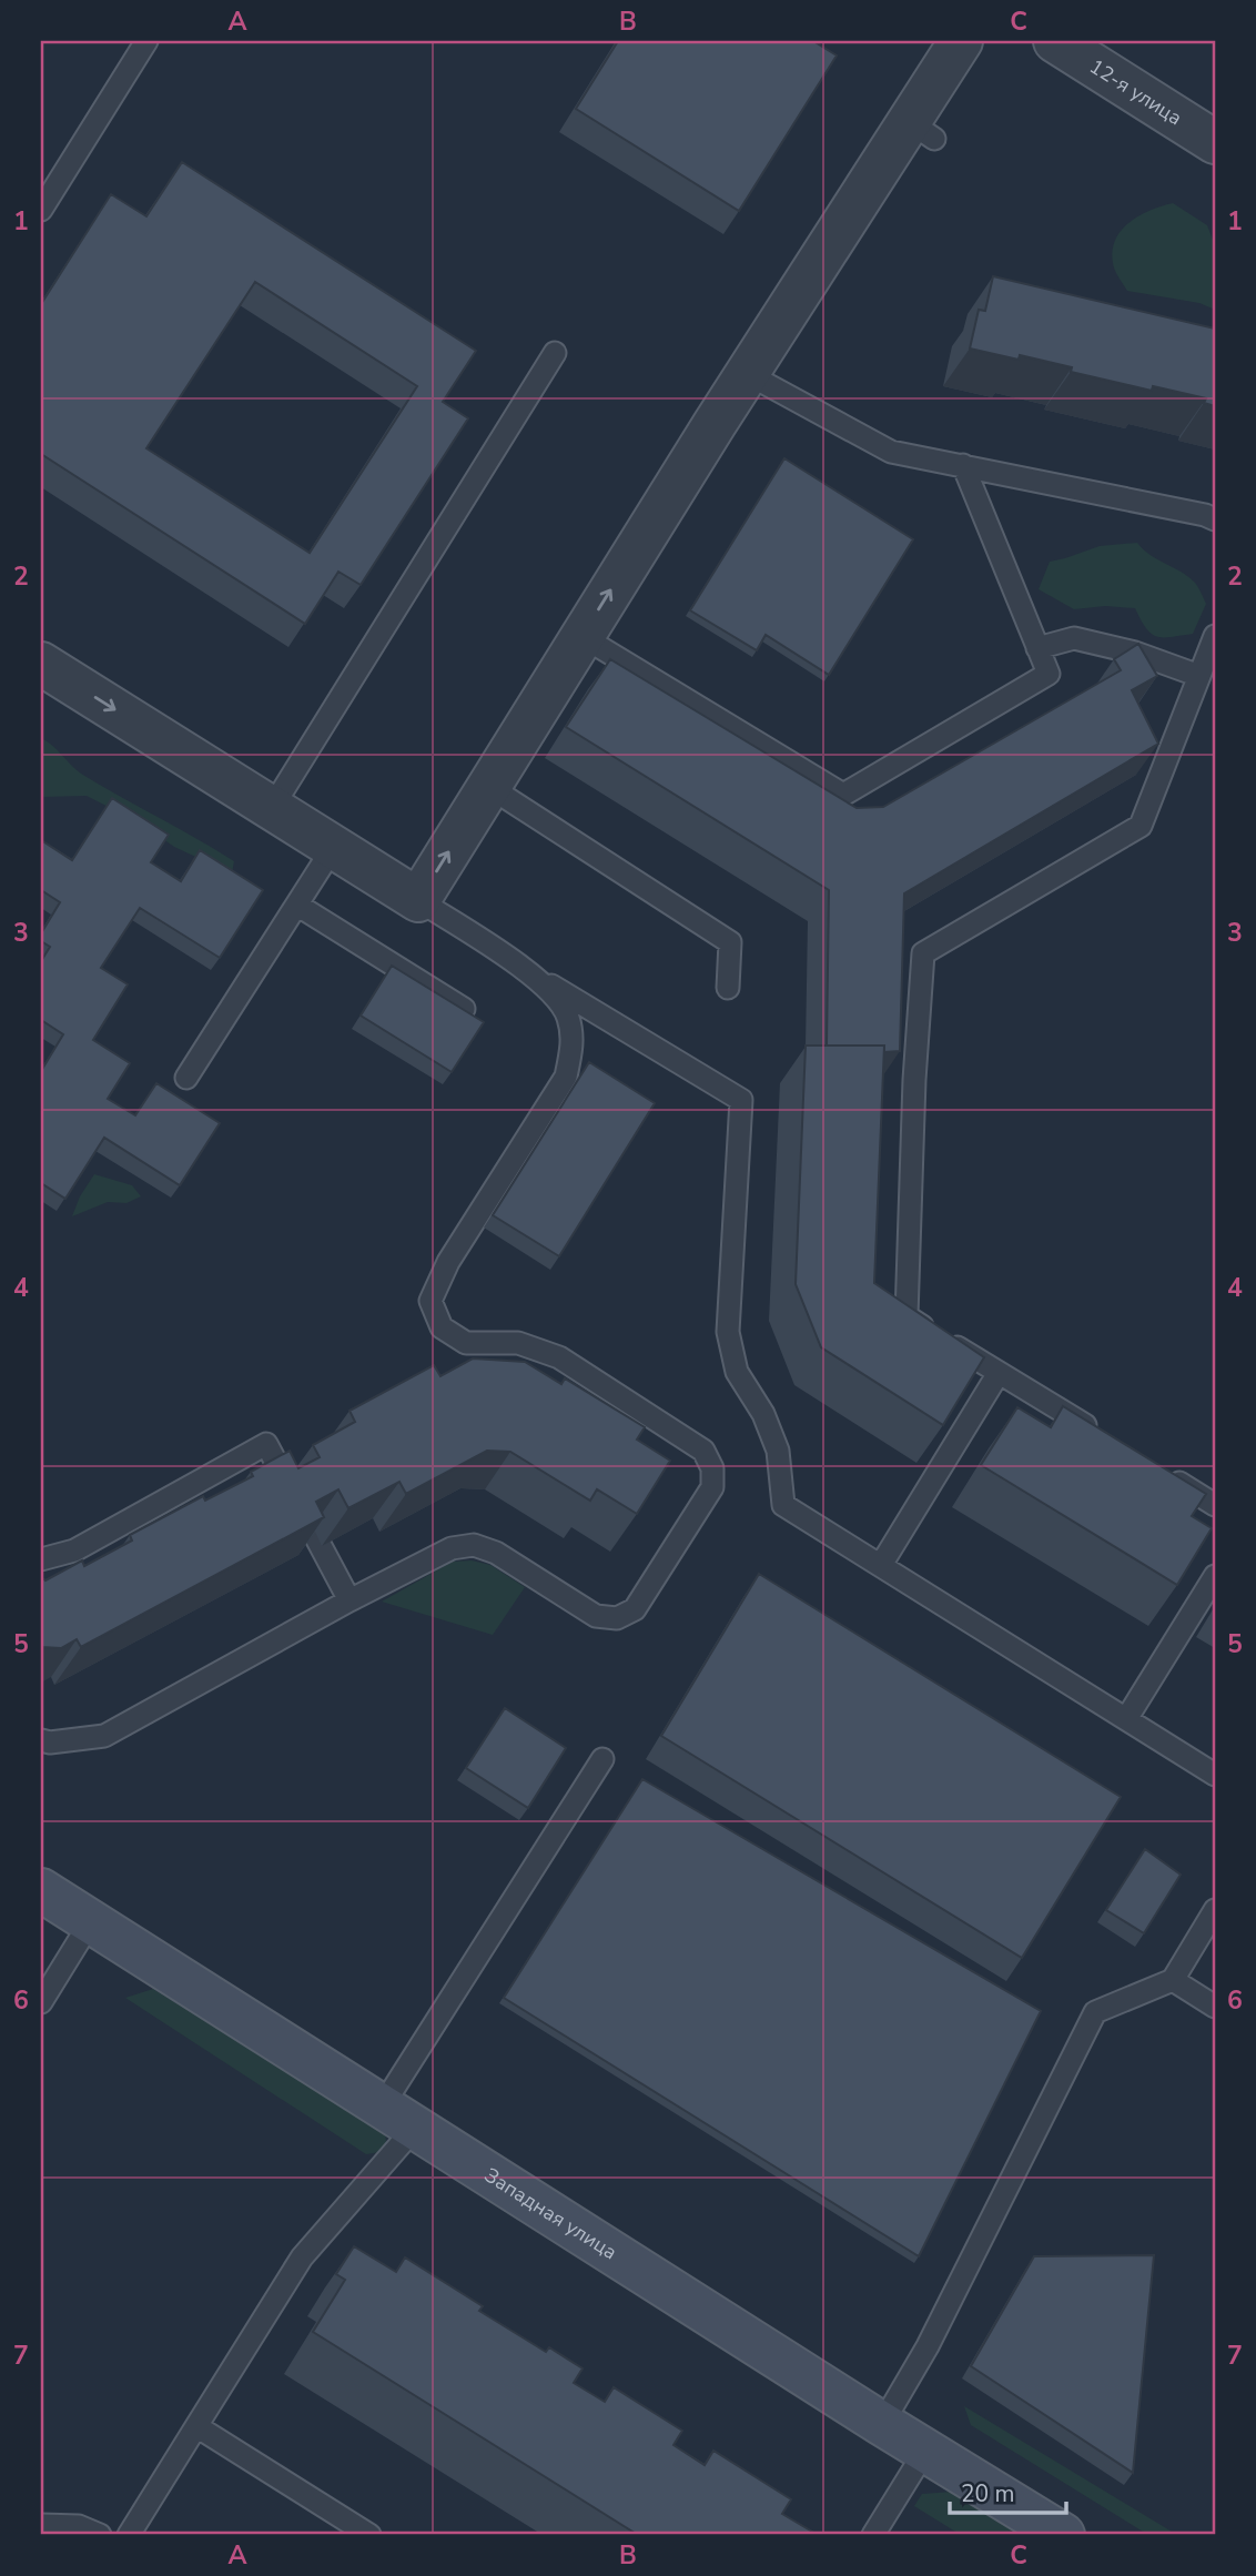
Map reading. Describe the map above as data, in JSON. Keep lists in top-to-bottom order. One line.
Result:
{"streets":{"street":["12-я улица","Западная улица"]},"scale_bar":"20 m","grid":{"columns":["A","B","C"],"rows":["1","2","3","4","5","6","7"]}}
